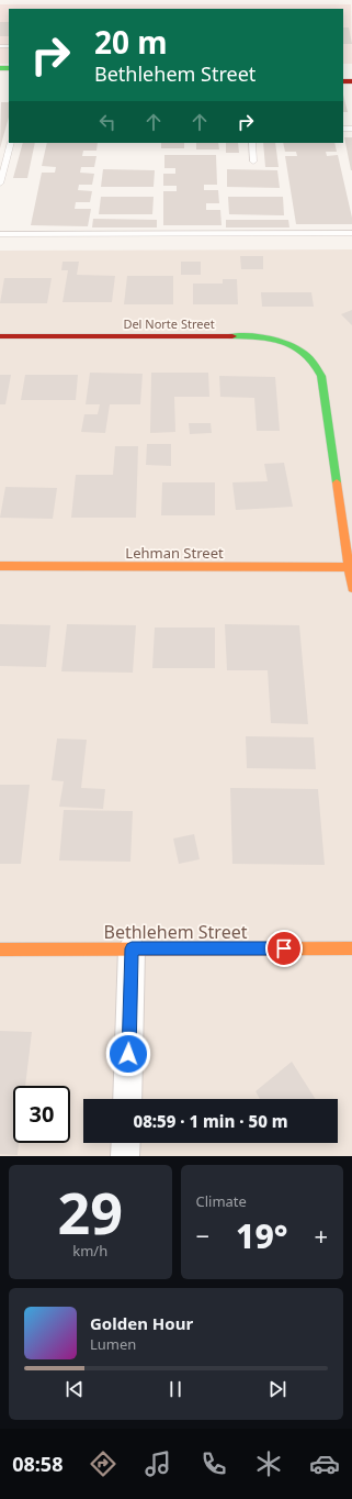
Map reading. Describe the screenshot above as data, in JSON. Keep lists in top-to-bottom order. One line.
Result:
{"streets":{"street":["Del Norte Street","Lehman Street","Bethlehem Street"]},"crossings":[["Del Norte Street","Lehman Street"]],"page":{"turn":["20 m","Bethlehem Street"],"limit":"30","trip":"08:59 · 1 min · 50 m","tile":[["29","km/h"],"Climate"],"heat":["−","19°","+"],"song":["Golden Hour","Lumen"],"tabs":"08:58"}}
